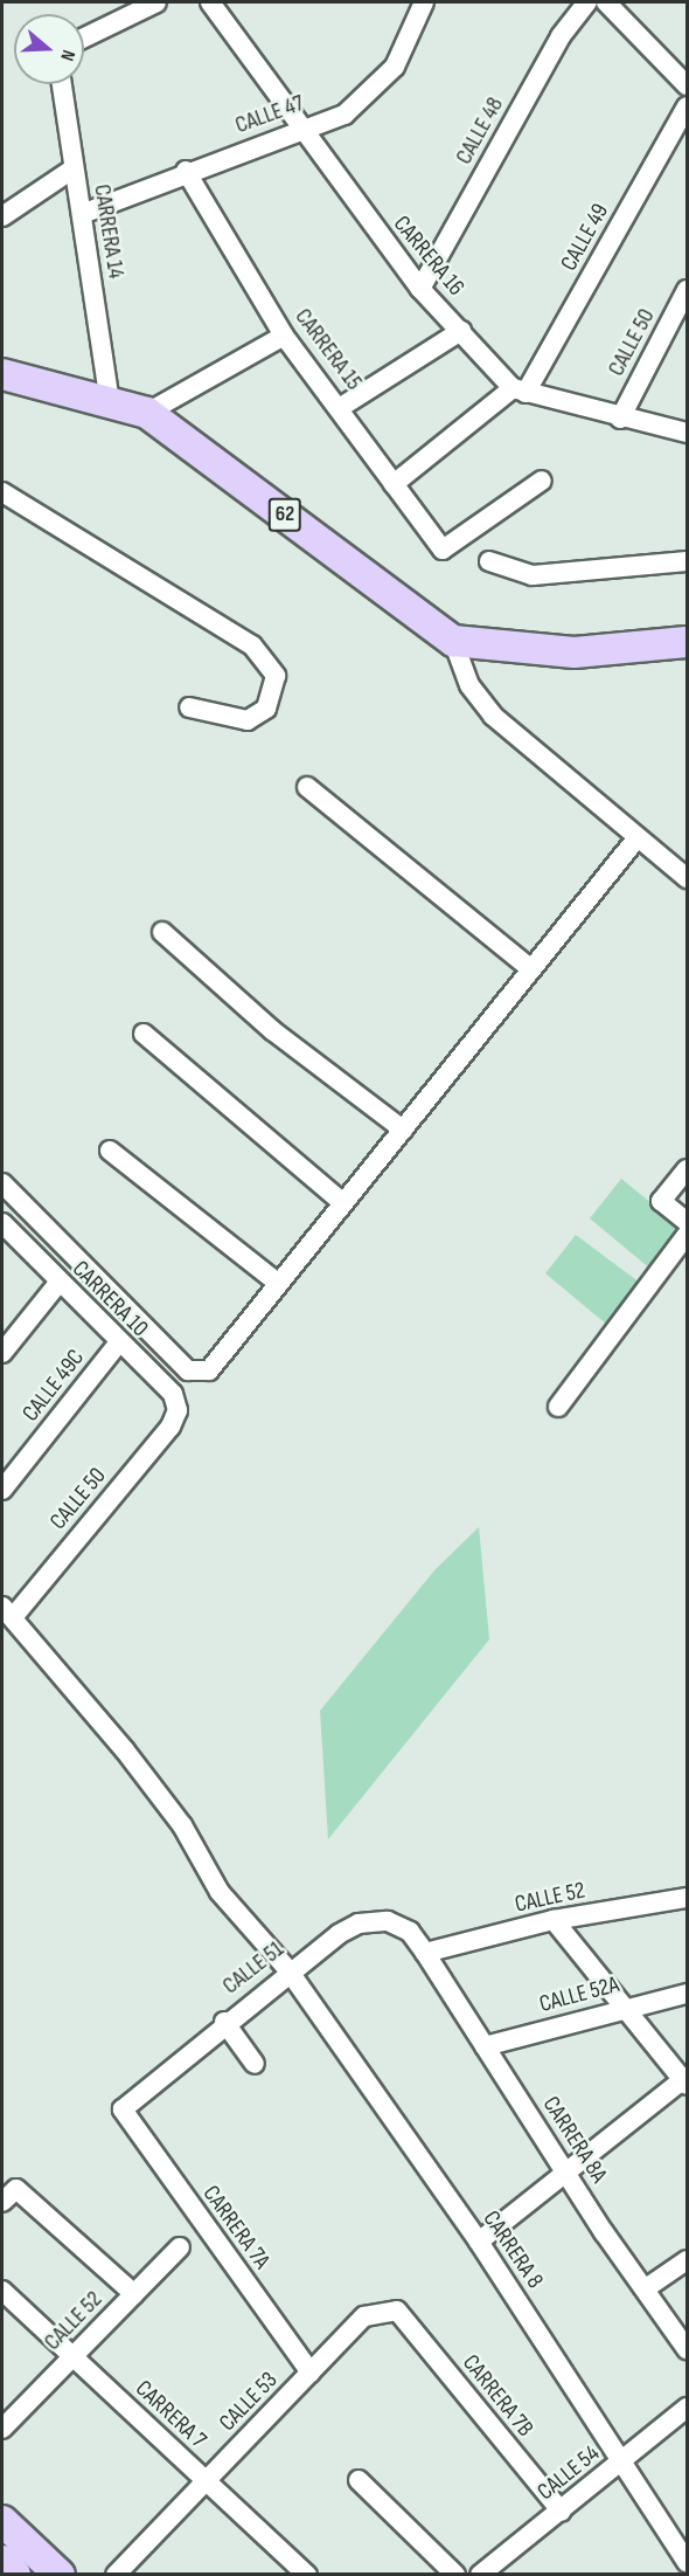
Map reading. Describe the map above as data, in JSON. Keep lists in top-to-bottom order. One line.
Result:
{"streets":{"main road":["62"],"street":["CALLE 47","CALLE 48","CARRERA 14","CALLE 49","CARRERA 16","CALLE 50","CARRERA 15","CARRERA 10","CALLE 49C","CALLE 52","CALLE 51","CALLE 52A","CARRERA 8A","CARRERA 7A","CARRERA 8","CARRERA 7B","CALLE 53","CARRERA 7","CALLE 54"]},"crossings":[["CALLE 47","CARRERA 14"],["CALLE 47","CARRERA 16"],["CALLE 47","CARRERA 15"],["CALLE 48","CARRERA 16"],["CARRERA 14","62"],["CALLE 49","CARRERA 16"],["CALLE 49","CARRERA 15"],["CALLE 50","CARRERA 10"],["CALLE 50","CARRERA 8"],["CARRERA 10","CALLE 49C"],["CALLE 52","CALLE 51"],["CALLE 52","CARRERA 8A"],["CALLE 52","CARRERA 7"],["CALLE 51","CARRERA 8A"],["CALLE 51","CARRERA 7A"],["CALLE 51","CARRERA 8"],["CALLE 52A","CARRERA 8A"],["CARRERA 7A","CALLE 53"],["CARRERA 8","CALLE 54"],["CARRERA 7B","CALLE 53"],["CARRERA 7B","CALLE 54"],["CALLE 53","CARRERA 7"]],"north":"right"}
